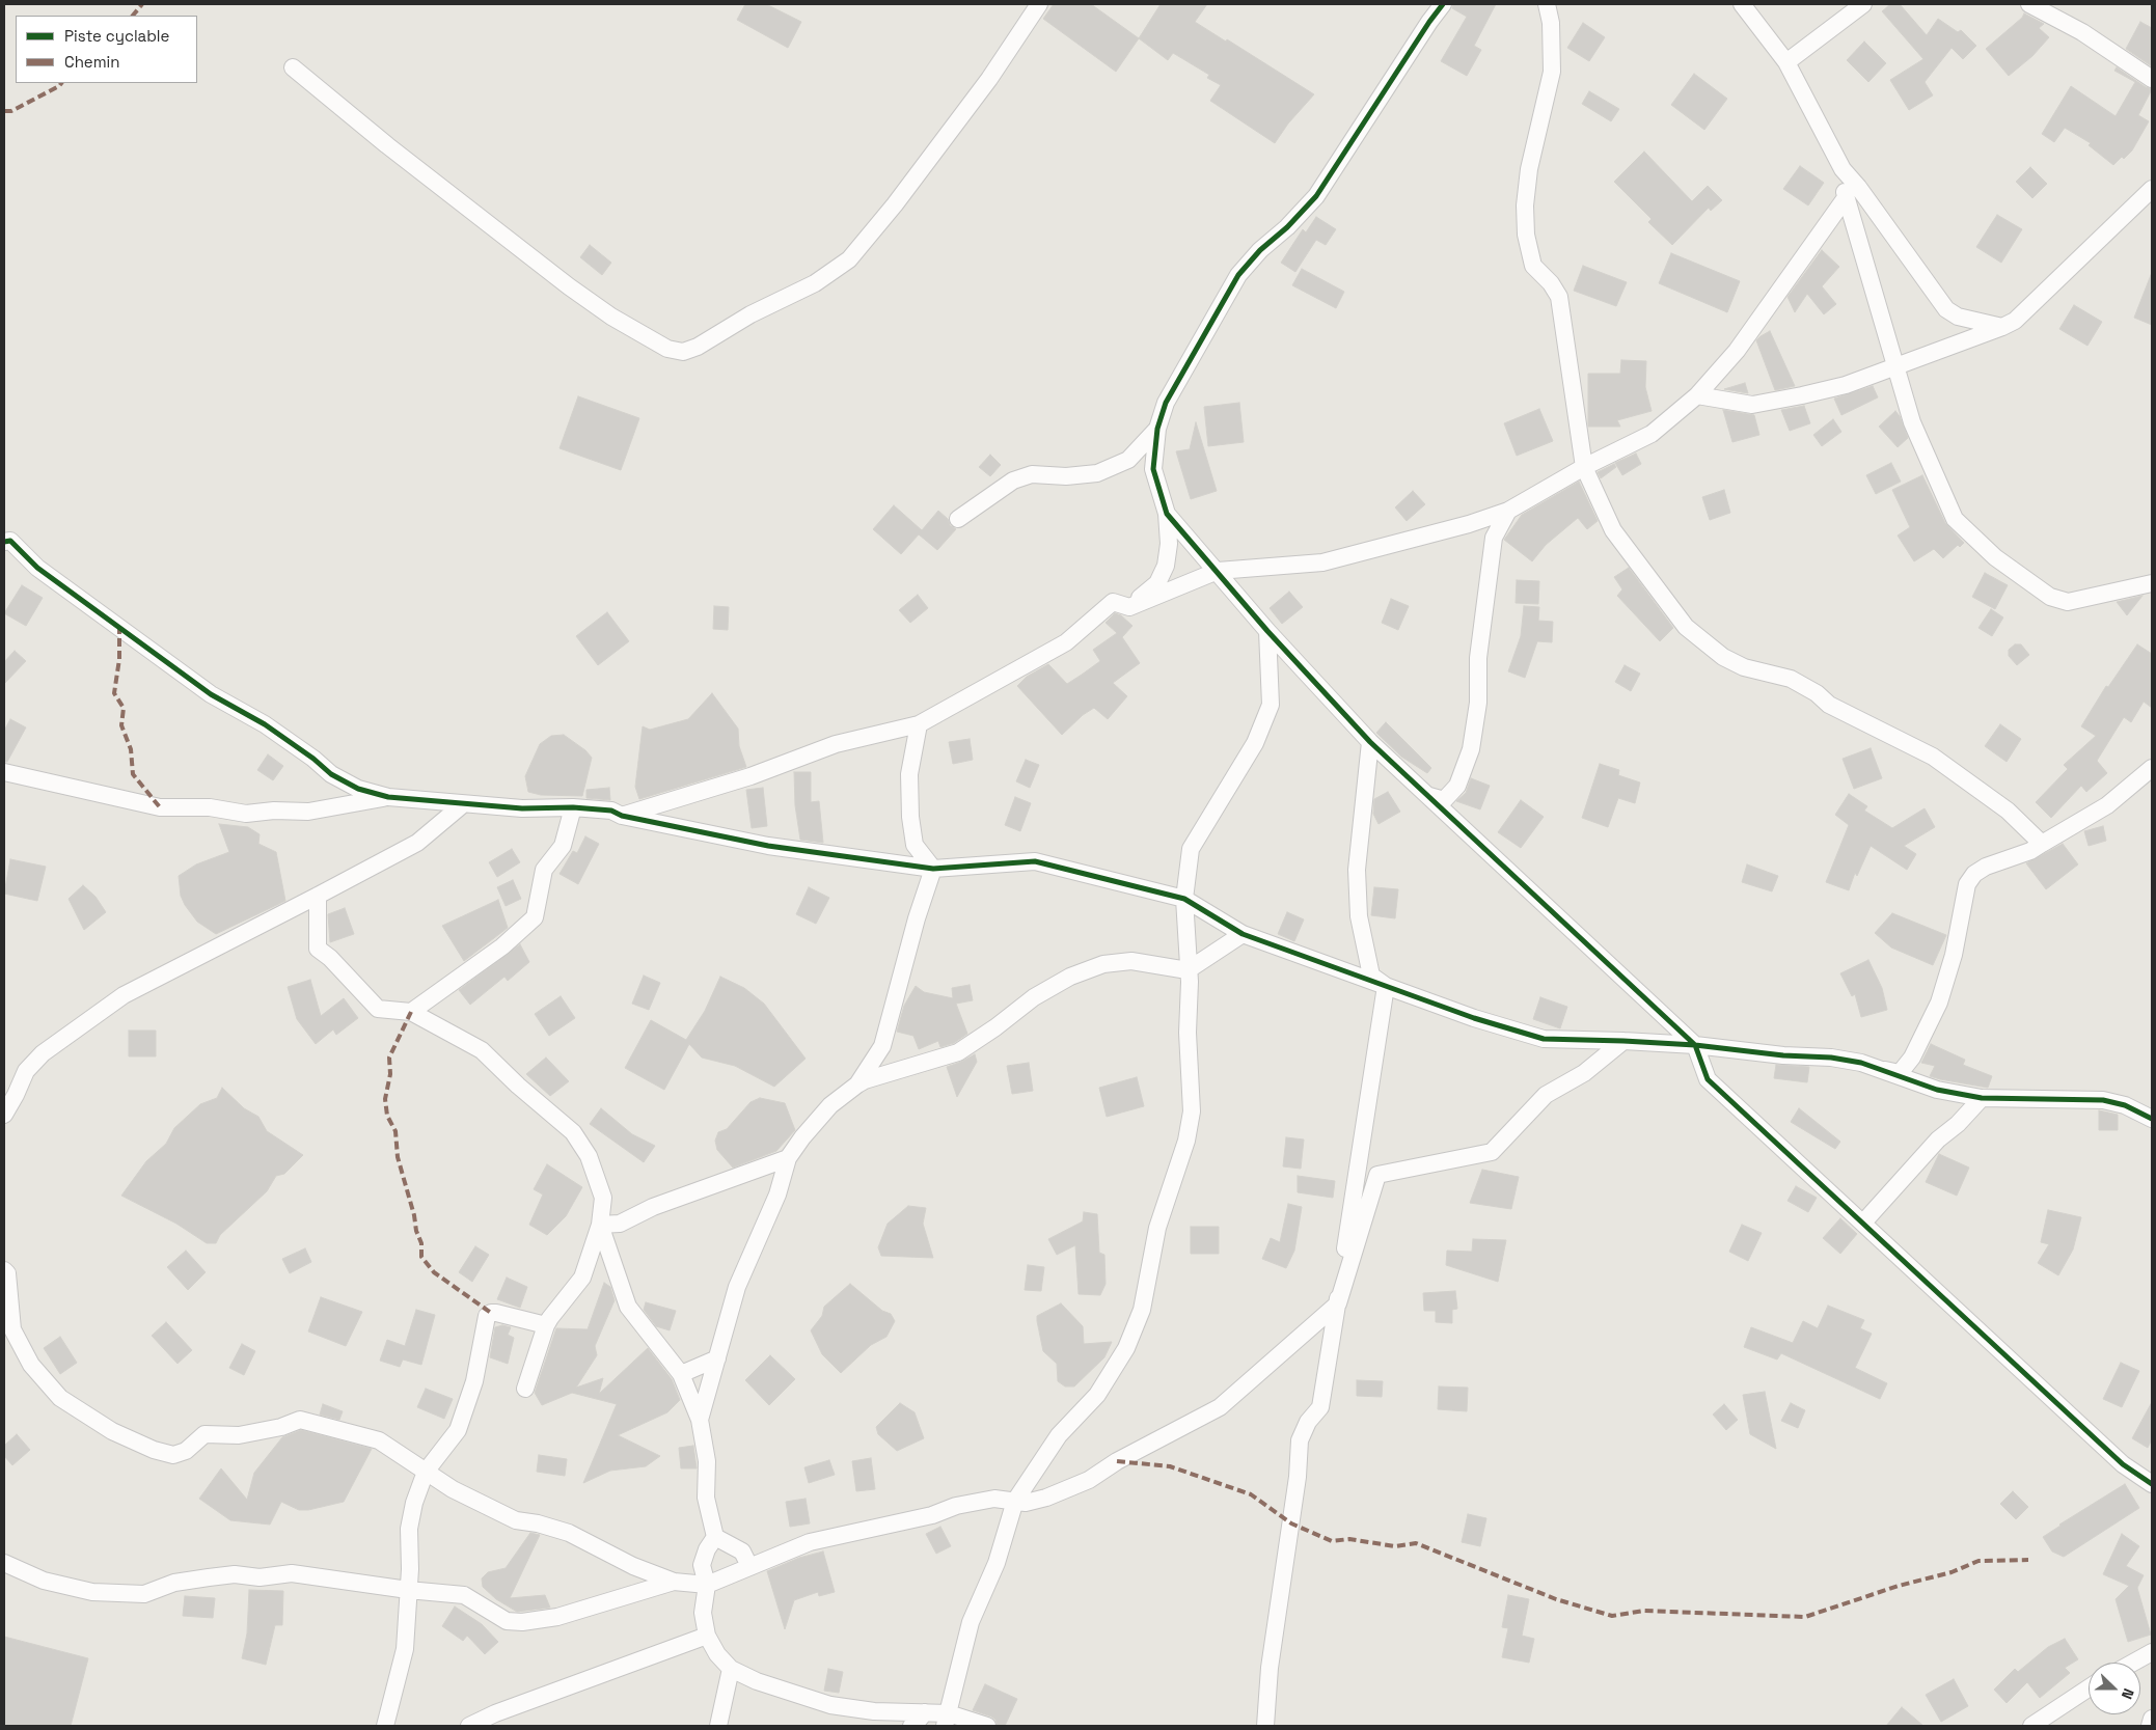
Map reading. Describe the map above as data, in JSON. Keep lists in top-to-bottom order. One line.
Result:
{"legend":["Piste cyclable","Chemin"],"north":"right"}
